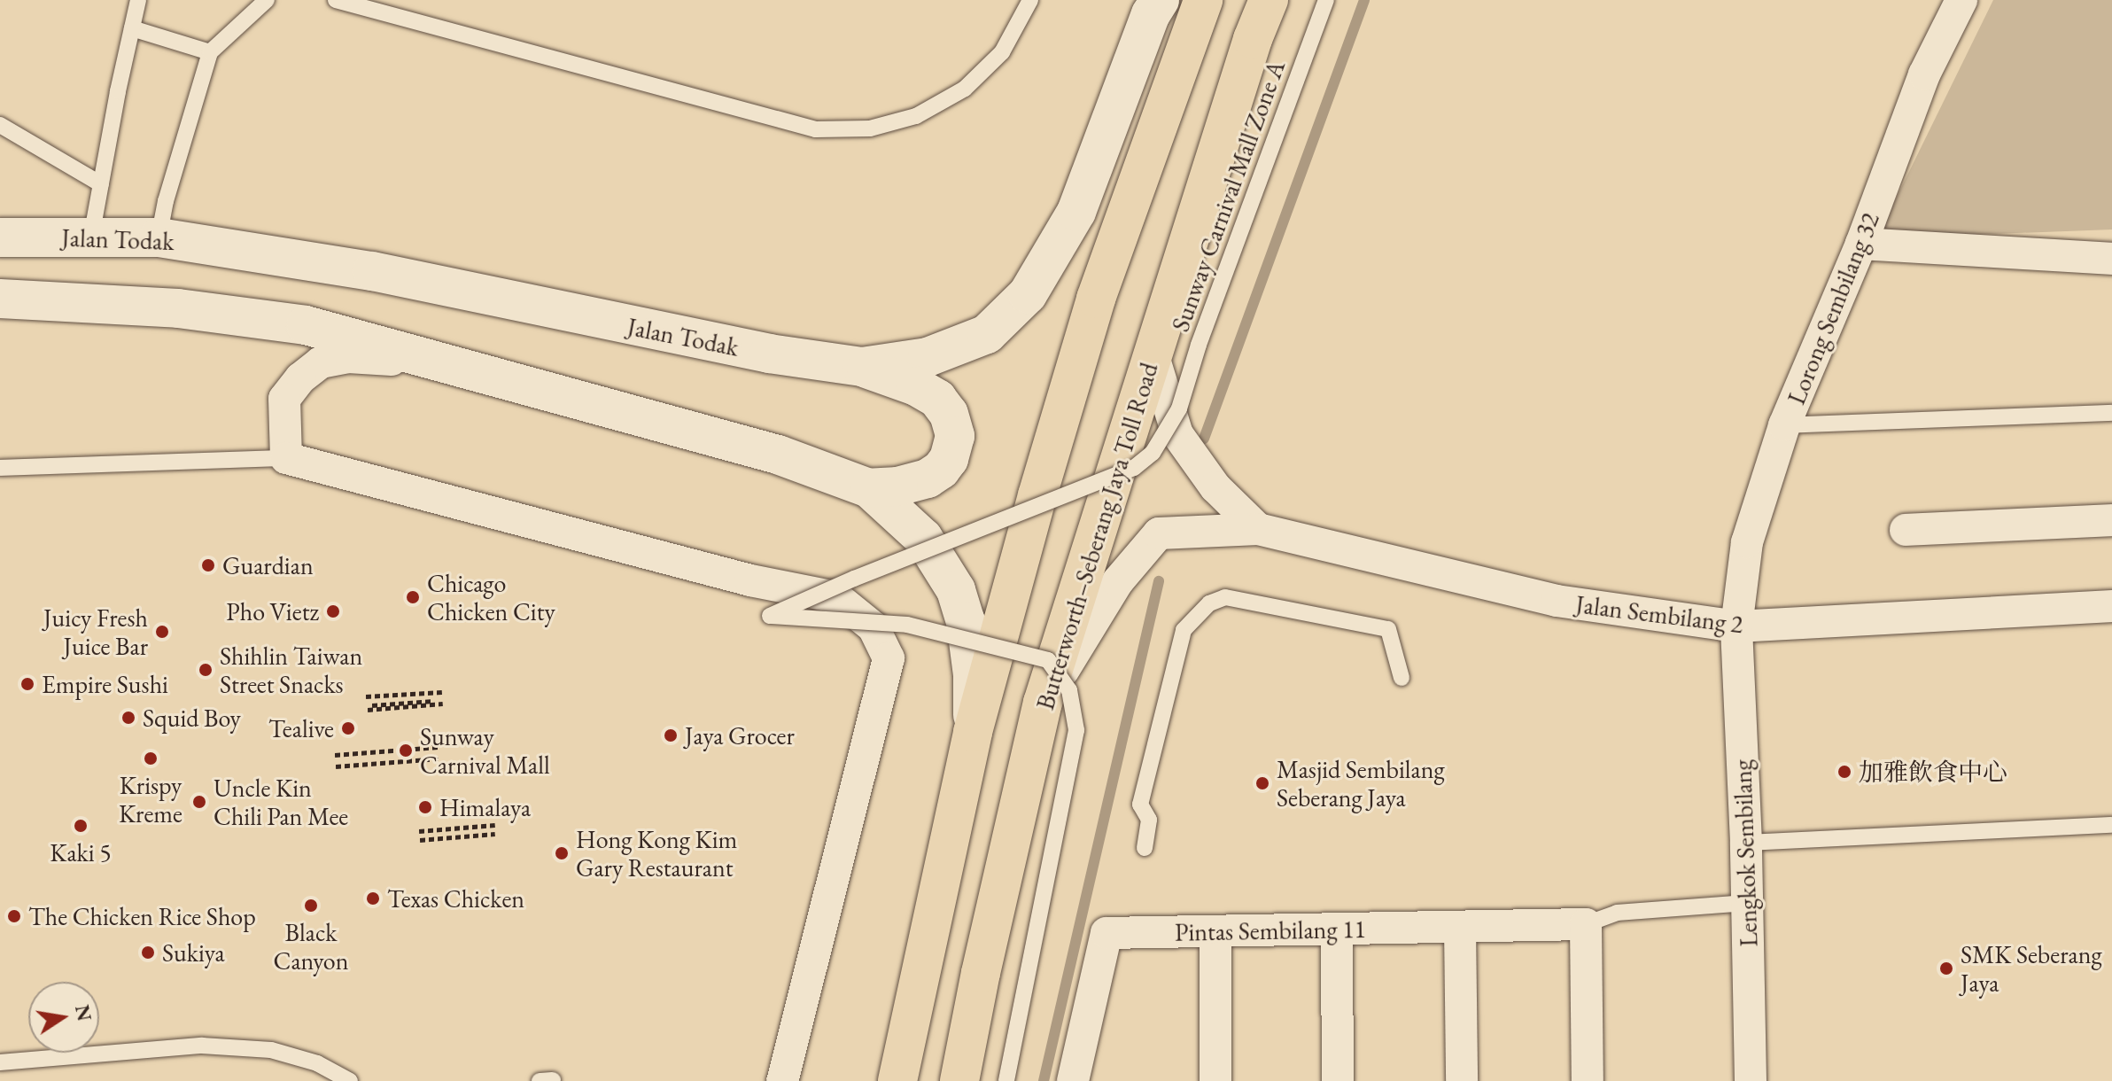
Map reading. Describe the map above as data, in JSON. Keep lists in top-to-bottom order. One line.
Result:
{"streets":{"highway":["Butterworth–Seberang Jaya Toll Road"],"main road":["Jalan Todak"],"street":["Lorong Sembilang 32","Jalan Sembilang 2","Lengkok Sembilang","Pintas Sembilang 11"],"lane":["Sunway Carnival Mall Zone A"]},"crossings":[["Lorong Sembilang 32","Jalan Sembilang 2"],["Lorong Sembilang 32","Lengkok Sembilang"],["Butterworth–Seberang Jaya Toll Road","Jalan Sembilang 2"],["Jalan Sembilang 2","Lengkok Sembilang"]],"places":["Guardian","Chicago Chicken City","Pho Vietz","Juicy Fresh Juice Bar","Shihlin Taiwan Street Snacks","Empire Sushi","Squid Boy","Tealive","Jaya Grocer","Sunway Carnival Mall","Krispy Kreme","加雅飲食中心","Masjid Sembilang Seberang Jaya","Uncle Kin Chili Pan Mee","Himalaya","Kaki 5","Hong Kong Kim Gary Restaurant","Texas Chicken","Black Canyon","The Chicken Rice Shop","Sukiya","SMK Seberang Jaya"],"north":"right"}
